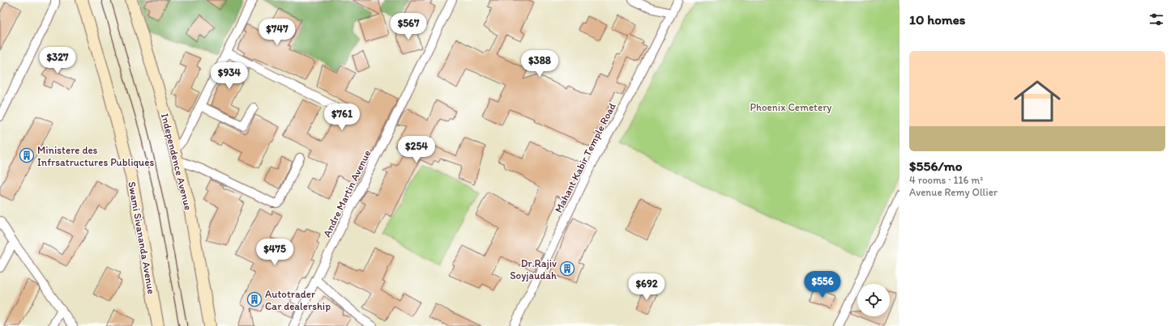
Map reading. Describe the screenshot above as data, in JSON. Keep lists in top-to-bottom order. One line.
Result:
{"streets":{"street":["Mahant Kabir Temple Road","Independence Avenue","Andre Martin Avenue","Swami Sivananda Avenue"]},"parks":["Phoenix Cemetery"],"places":{"building":["Ministere des Infrsatructures Publiques","Dr.Rajiv Soyjaudah","Autotrader Car dealership"]},"page":{"heading":"10 homes","price":["$567","$747","$327","$388","$934","$761","$254","$475","$556","$692"],"list":[{"name":"$556/mo","note":"4 rooms · 116 m² · Avenue Remy Ollier"}]}}
